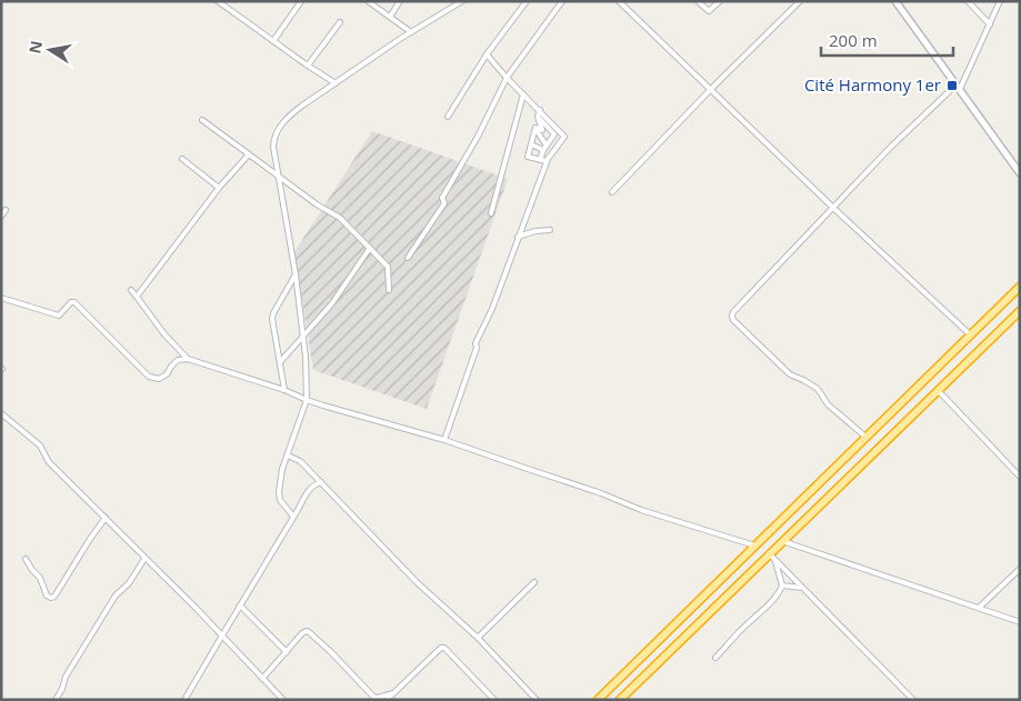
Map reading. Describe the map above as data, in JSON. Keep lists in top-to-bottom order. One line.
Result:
{"places":{"transit":["Cité Harmony 1er"]},"scale_bar":"200 m","north":"left"}
